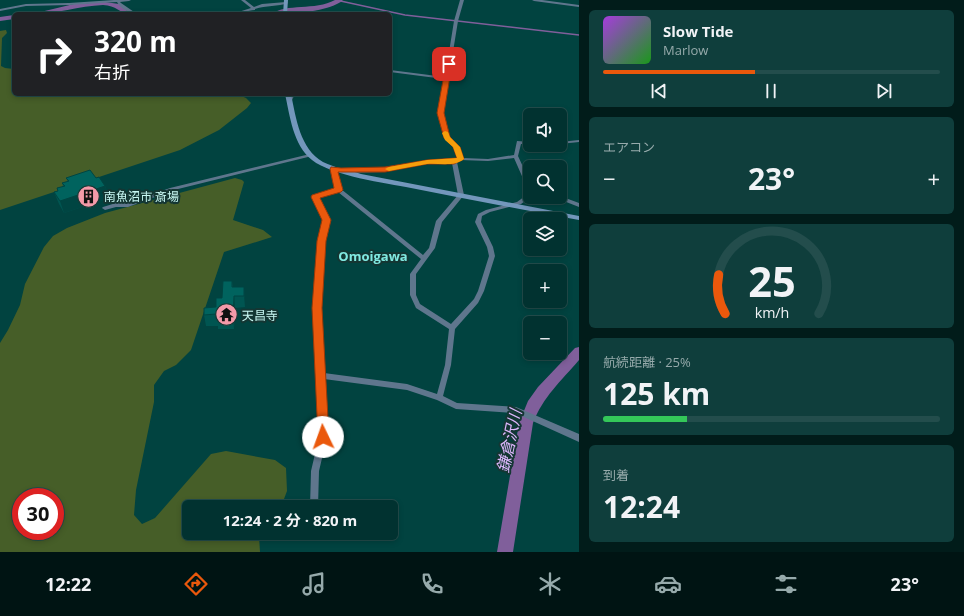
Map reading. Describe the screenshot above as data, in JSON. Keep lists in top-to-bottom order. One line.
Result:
{"districts":["Omoigawa"],"water":["鎌倉沢川"],"places":{"building":["南魚沼市 斎場"],"temple":["天昌寺"]},"page":{"turn":["320 m","右折"],"song":["Slow Tide","Marlow"],"map_buttons":["+","−"],"tile":["エアコン",["航続距離 · 25%","125 km"],["到着","12:24"]],"heat":["−","23°","+"],"limit":"30","trip":"12:24 · 2 分 · 820 m","tabs":["12:22","23°"],"gauge":["25","km/h"]}}
